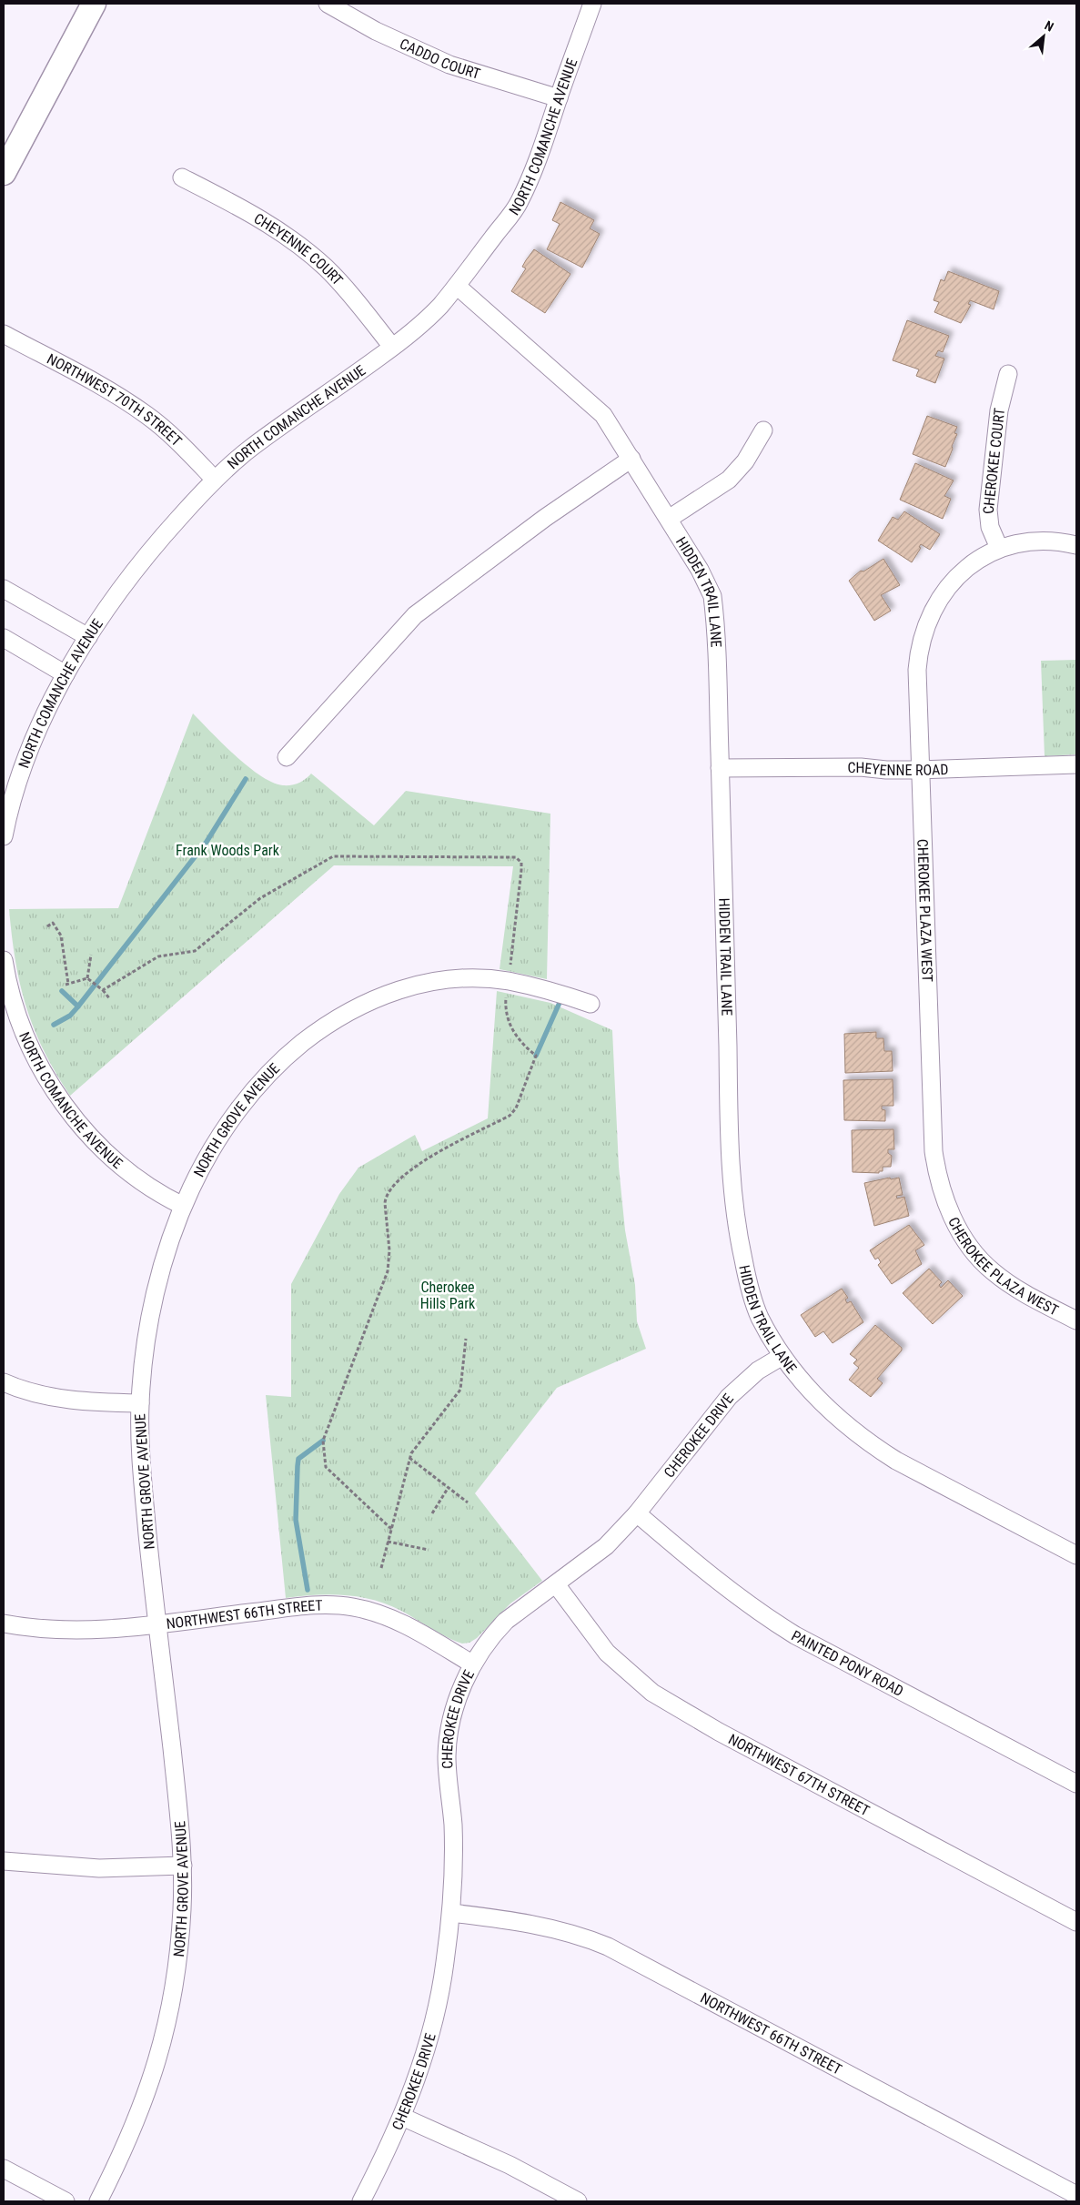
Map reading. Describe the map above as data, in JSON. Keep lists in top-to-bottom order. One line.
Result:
{"streets":{"street":["CADDO COURT","NORTH COMANCHE AVENUE","CHEYENNE COURT","NORTHWEST 70TH STREET","CHEROKEE COURT","HIDDEN TRAIL LANE","CHEYENNE ROAD","CHEROKEE PLAZA WEST","NORTH GROVE AVENUE","CHEROKEE DRIVE","NORTHWEST 66TH STREET","PAINTED PONY ROAD","NORTHWEST 67TH STREET"]},"crossings":[["CADDO COURT","NORTH COMANCHE AVENUE"],["NORTH COMANCHE AVENUE","CHEYENNE COURT"],["NORTH COMANCHE AVENUE","NORTHWEST 70TH STREET"],["NORTH COMANCHE AVENUE","HIDDEN TRAIL LANE"],["NORTH COMANCHE AVENUE","NORTH GROVE AVENUE"],["CHEROKEE COURT","CHEROKEE PLAZA WEST"],["HIDDEN TRAIL LANE","CHEYENNE ROAD"],["HIDDEN TRAIL LANE","CHEROKEE DRIVE"],["CHEYENNE ROAD","CHEROKEE PLAZA WEST"],["NORTH GROVE AVENUE","NORTHWEST 66TH STREET"],["CHEROKEE DRIVE","NORTHWEST 66TH STREET"],["CHEROKEE DRIVE","PAINTED PONY ROAD"],["CHEROKEE DRIVE","NORTHWEST 67TH STREET"]],"parks":["Frank Woods Park","Cherokee Hills Park"],"north":"top right"}
